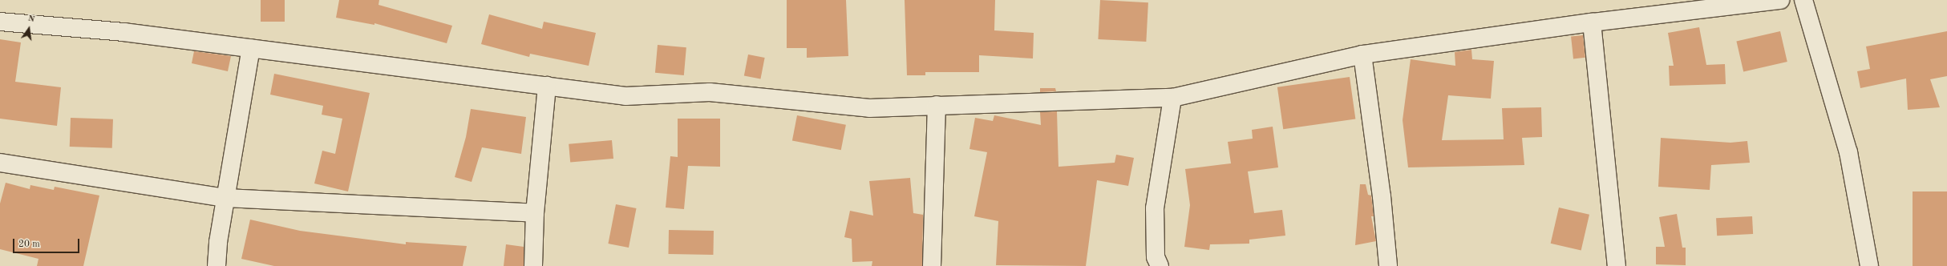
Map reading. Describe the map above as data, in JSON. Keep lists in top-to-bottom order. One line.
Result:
{"scale_bar":"20 m","north":"top"}
